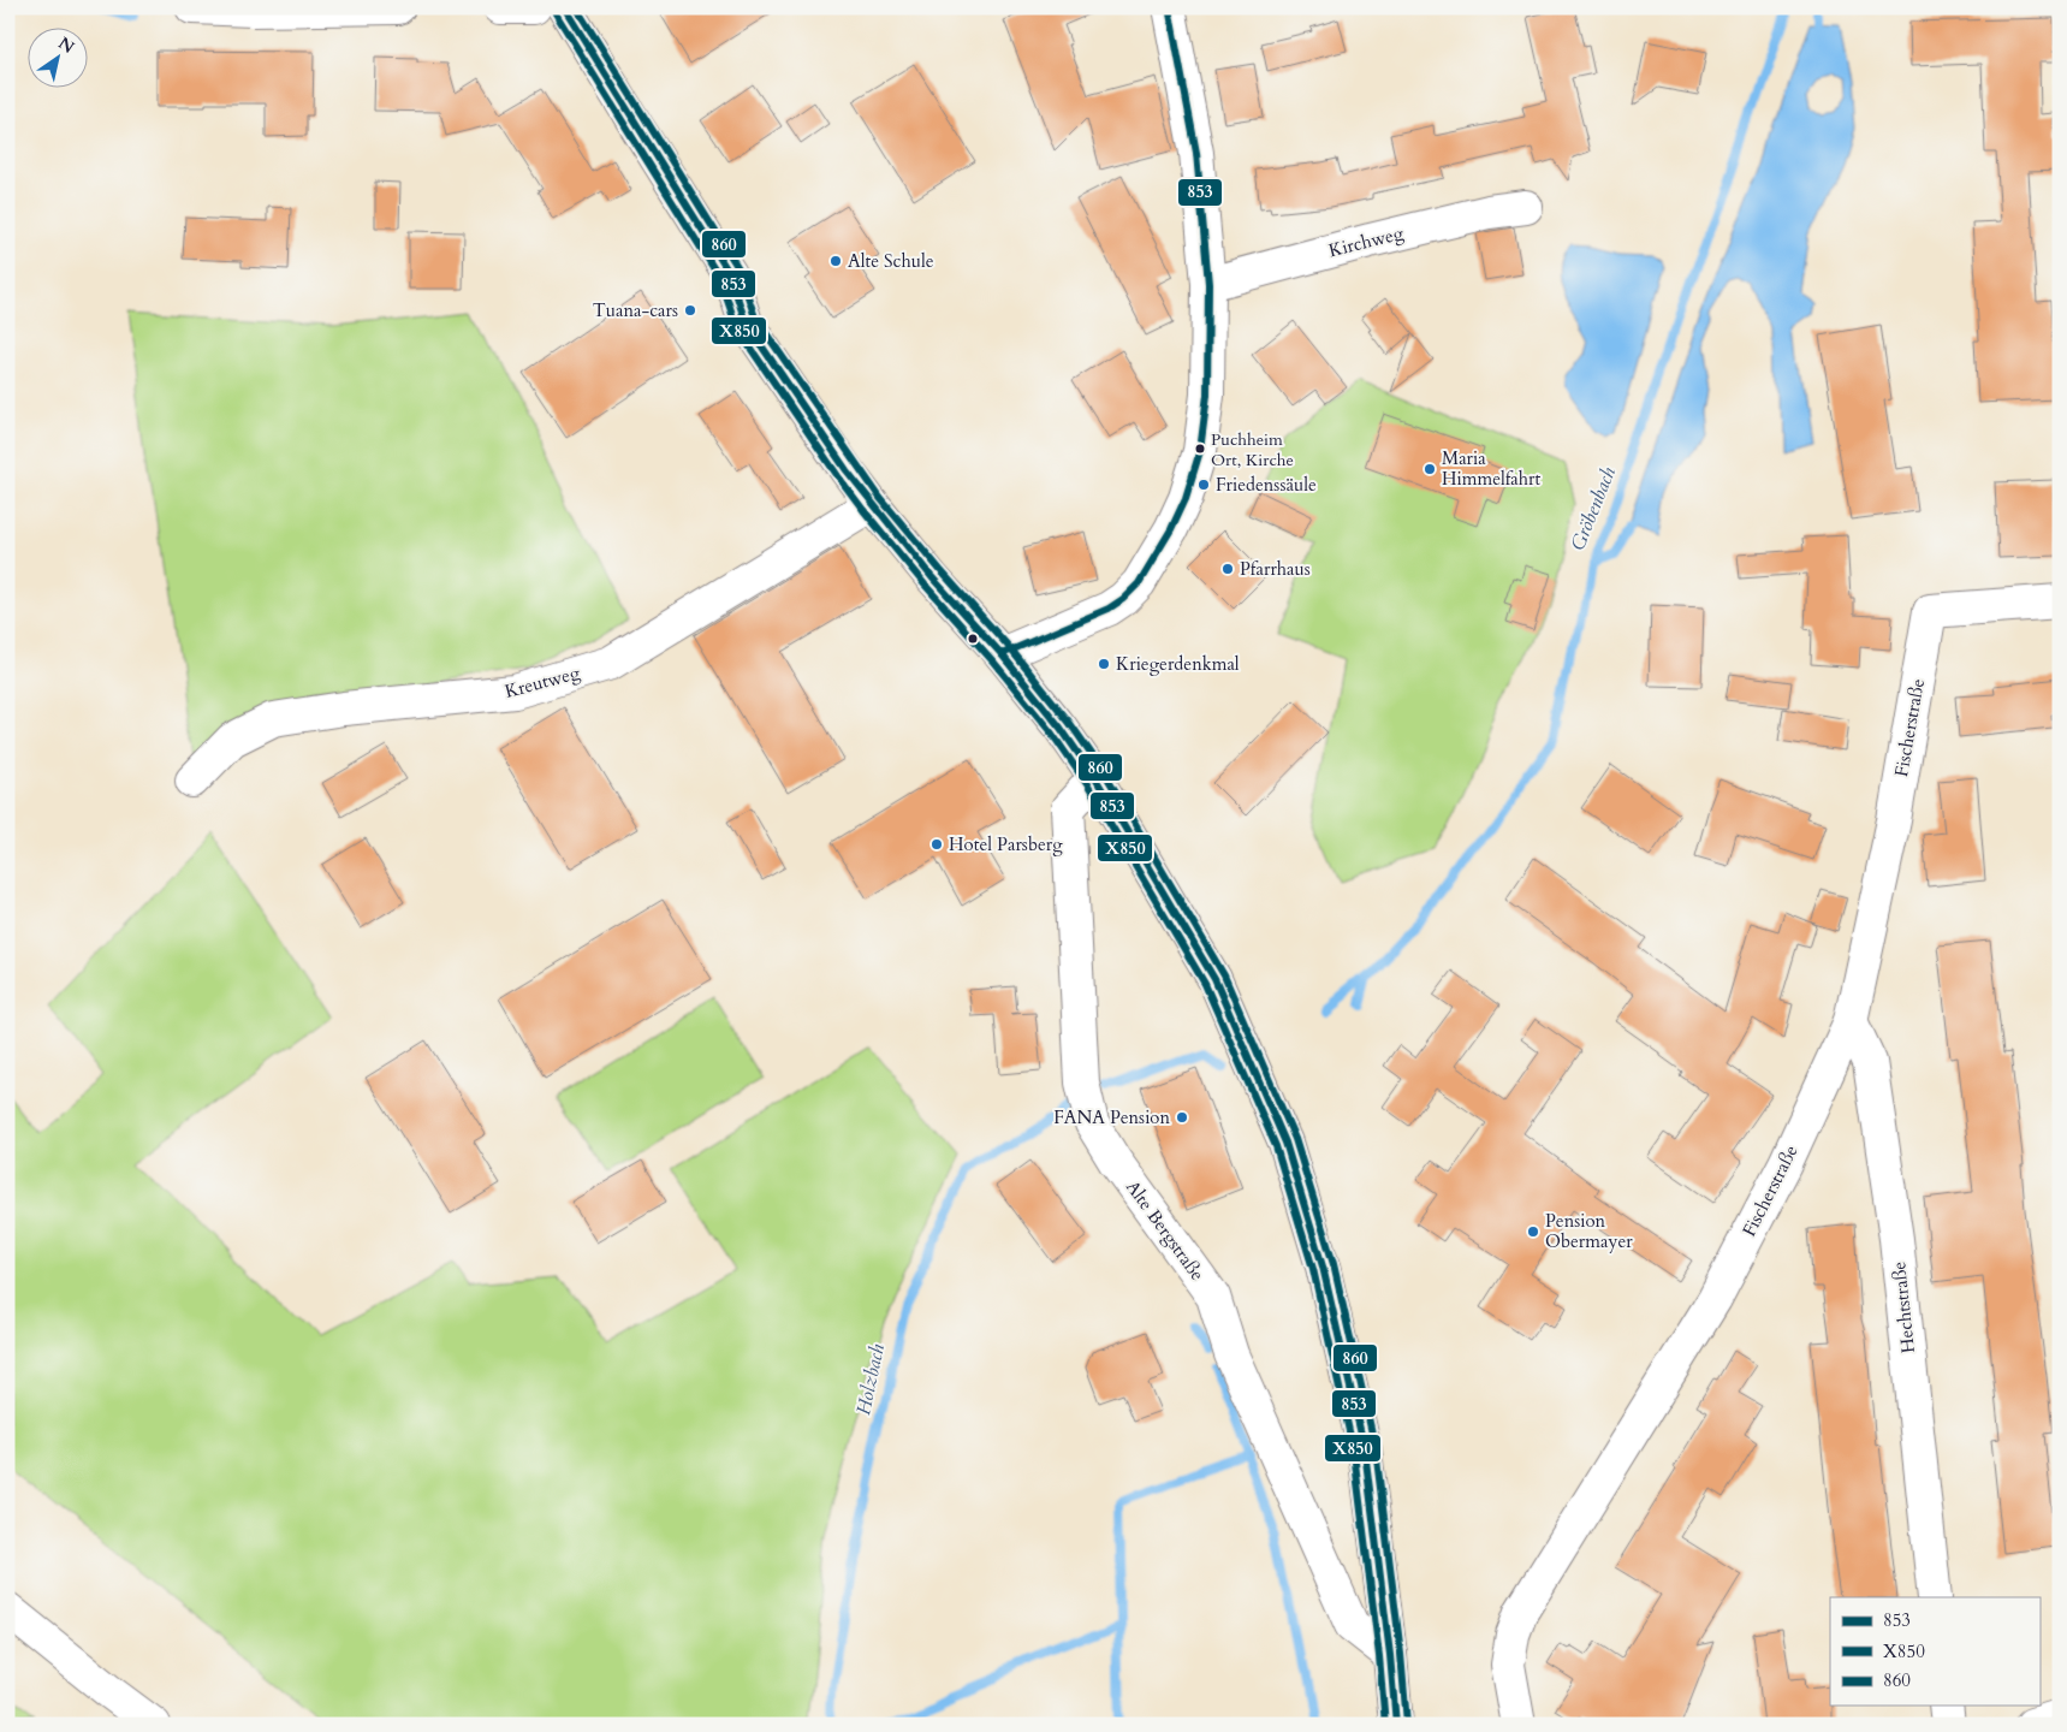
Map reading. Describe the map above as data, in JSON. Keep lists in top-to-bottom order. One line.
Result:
{"streets":{"street":["Kirchweg","Kreutweg","Fischerstraße","Alte Bergstraße","Hechtstraße"]},"crossings":[["Fischerstraße","Hechtstraße"]],"water":["Gröbenbach","Holzbach"],"places":["Alte Schule","Tuana-cars","Puchheim Ort, Kirche","Maria Himmelfahrt","Friedenssäule","Pfarrhaus","Kriegerdenkmal","Hotel Parsberg","FANA Pension","Pension Obermayer"],"lines":["transit line 853","transit line 860","transit line X850"],"legend":["853","X850","860"],"north":"top right"}
